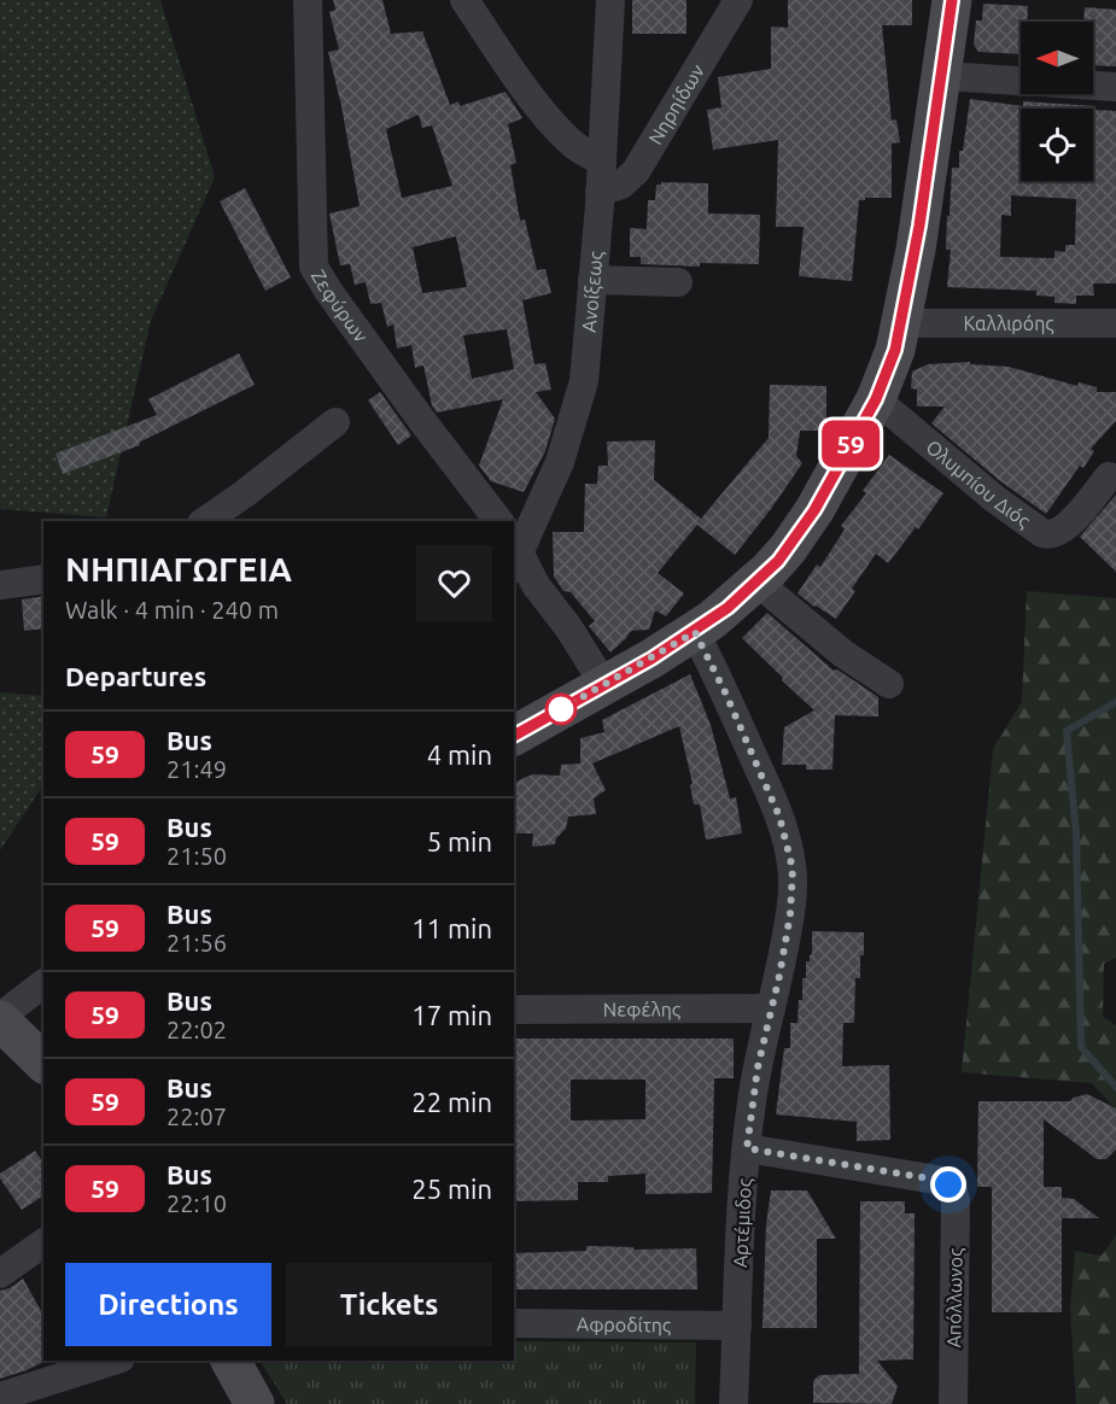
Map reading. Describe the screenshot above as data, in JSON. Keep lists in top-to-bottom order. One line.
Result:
{"streets":{"street":["Νηρηίδων","Ανοίξεως","Ζεφύρων","Καλλιρόης","Ολυμπίου Διός","Νεφέλης","Αρτέμιδος","Απόλλωνος","Αφροδίτης"]},"crossings":[["Νηρηίδων","Ανοίξεως"],["Νεφέλης","Αρτέμιδος"],["Αρτέμιδος","Απόλλωνος"],["Αρτέμιδος","Αφροδίτης"]],"lines":["bus line 59"],"north":"left","page":{"on_map":"59","heading":[["ΝΗΠΙΑΓΩΓΕΙΑ","Walk · 4 min · 240 m"],"Departures"],"list":[{"mark":"59","name":"Bus","note":"21:49","value":"4 min"},{"mark":"59","name":"Bus","note":"21:50","value":"5 min"},{"mark":"59","name":"Bus","note":"21:56","value":"11 min"},{"mark":"59","name":"Bus","note":"22:02","value":"17 min"},{"mark":"59","name":"Bus","note":"22:07","value":"22 min"},{"mark":"59","name":"Bus","note":"22:10","value":"25 min"}],"buttons":["Directions","Tickets"]}}
